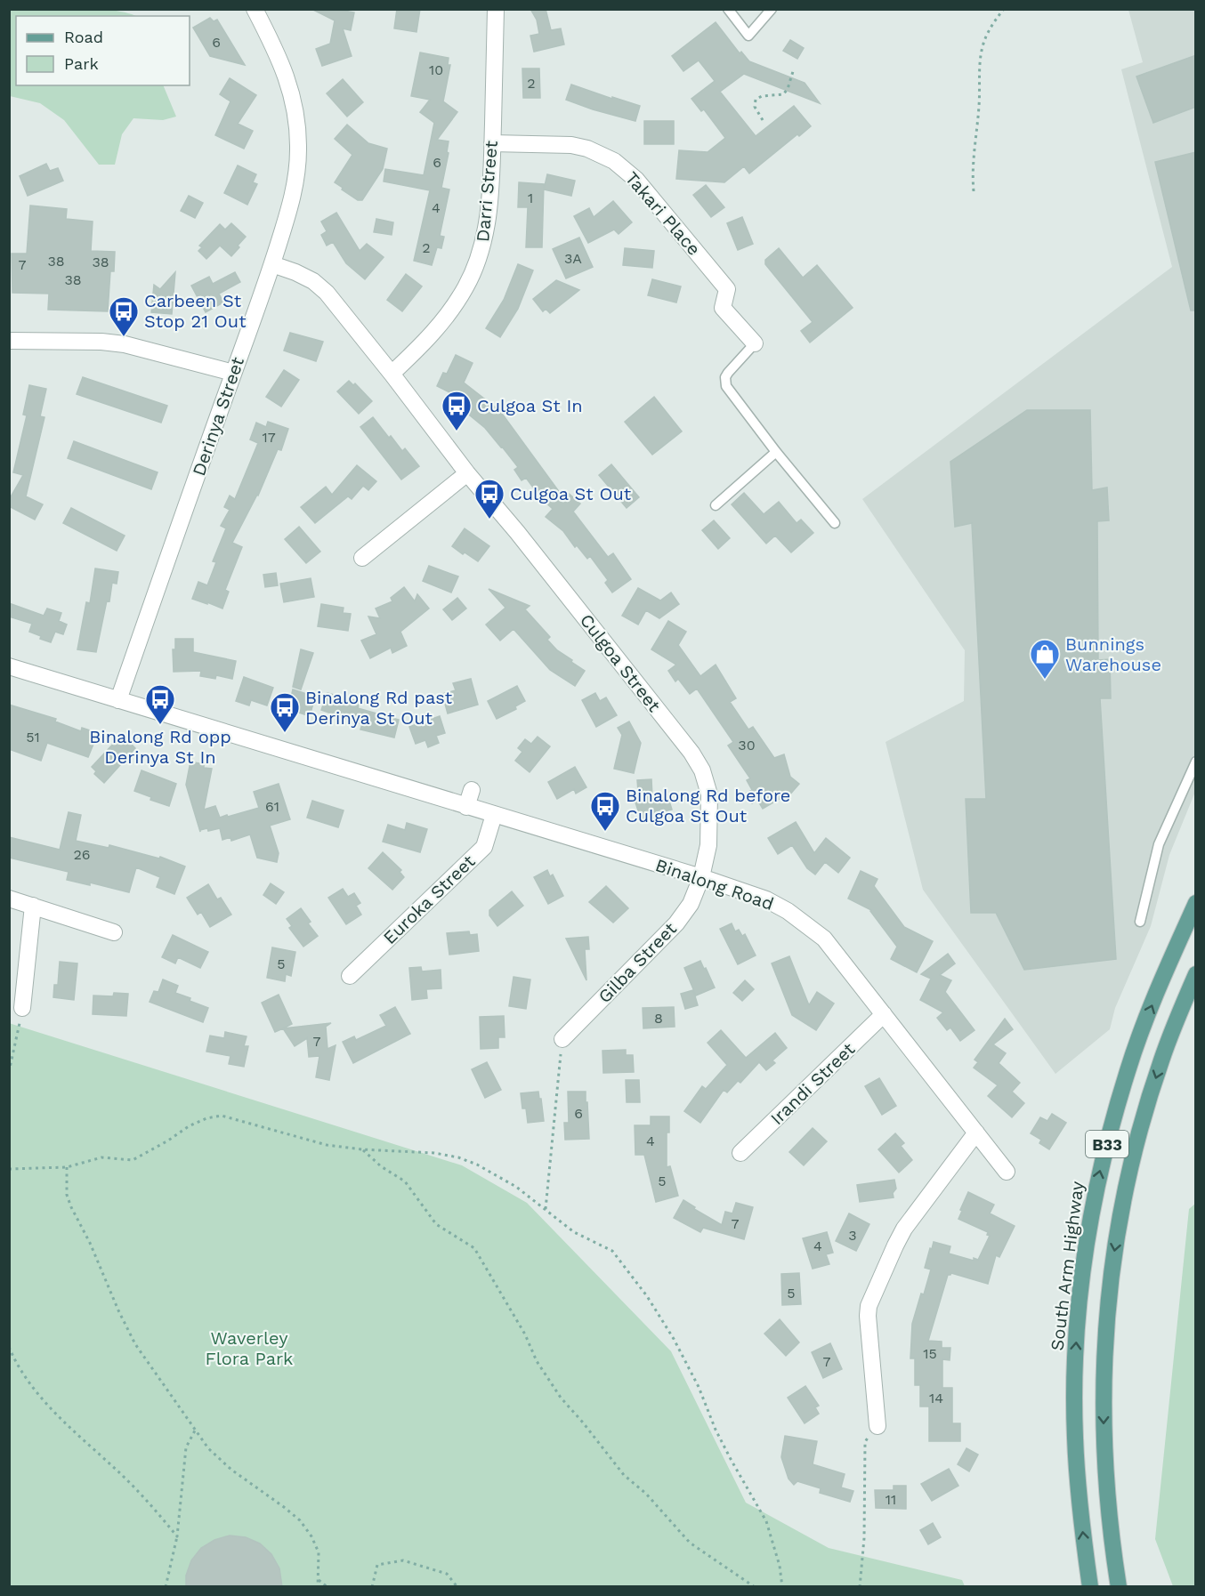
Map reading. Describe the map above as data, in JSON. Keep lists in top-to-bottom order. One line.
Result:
{"streets":{"main road":["B33","South Arm Highway"],"street":["Darri Street","Takari Place","Derinya Street","Culgoa Street","Binalong Road","Euroka Street","Gilba Street","Irandi Street"]},"crossings":[["Darri Street","Takari Place"],["Darri Street","Culgoa Street"],["Derinya Street","Culgoa Street"],["Derinya Street","Binalong Road"],["Culgoa Street","Binalong Road"],["Culgoa Street","Gilba Street"],["Binalong Road","Euroka Street"],["Binalong Road","Gilba Street"],["Binalong Road","Irandi Street"]],"parks":["Waverley Flora Park"],"places":{"bus stop":["Carbeen St Stop 21 Out","Culgoa St In","Culgoa St Out","Binalong Rd opp Derinya St In","Binalong Rd past Derinya St Out","Binalong Rd before Culgoa St Out"],"shop":["Bunnings Warehouse"]},"house_numbers":["6","10","2","6","1","4","2","3A","38","38","7","38","17","51","30","61","26","5","8","7","6","4","5","7","3","4","5","15","7","14","11"],"legend":["Road","Park"]}
